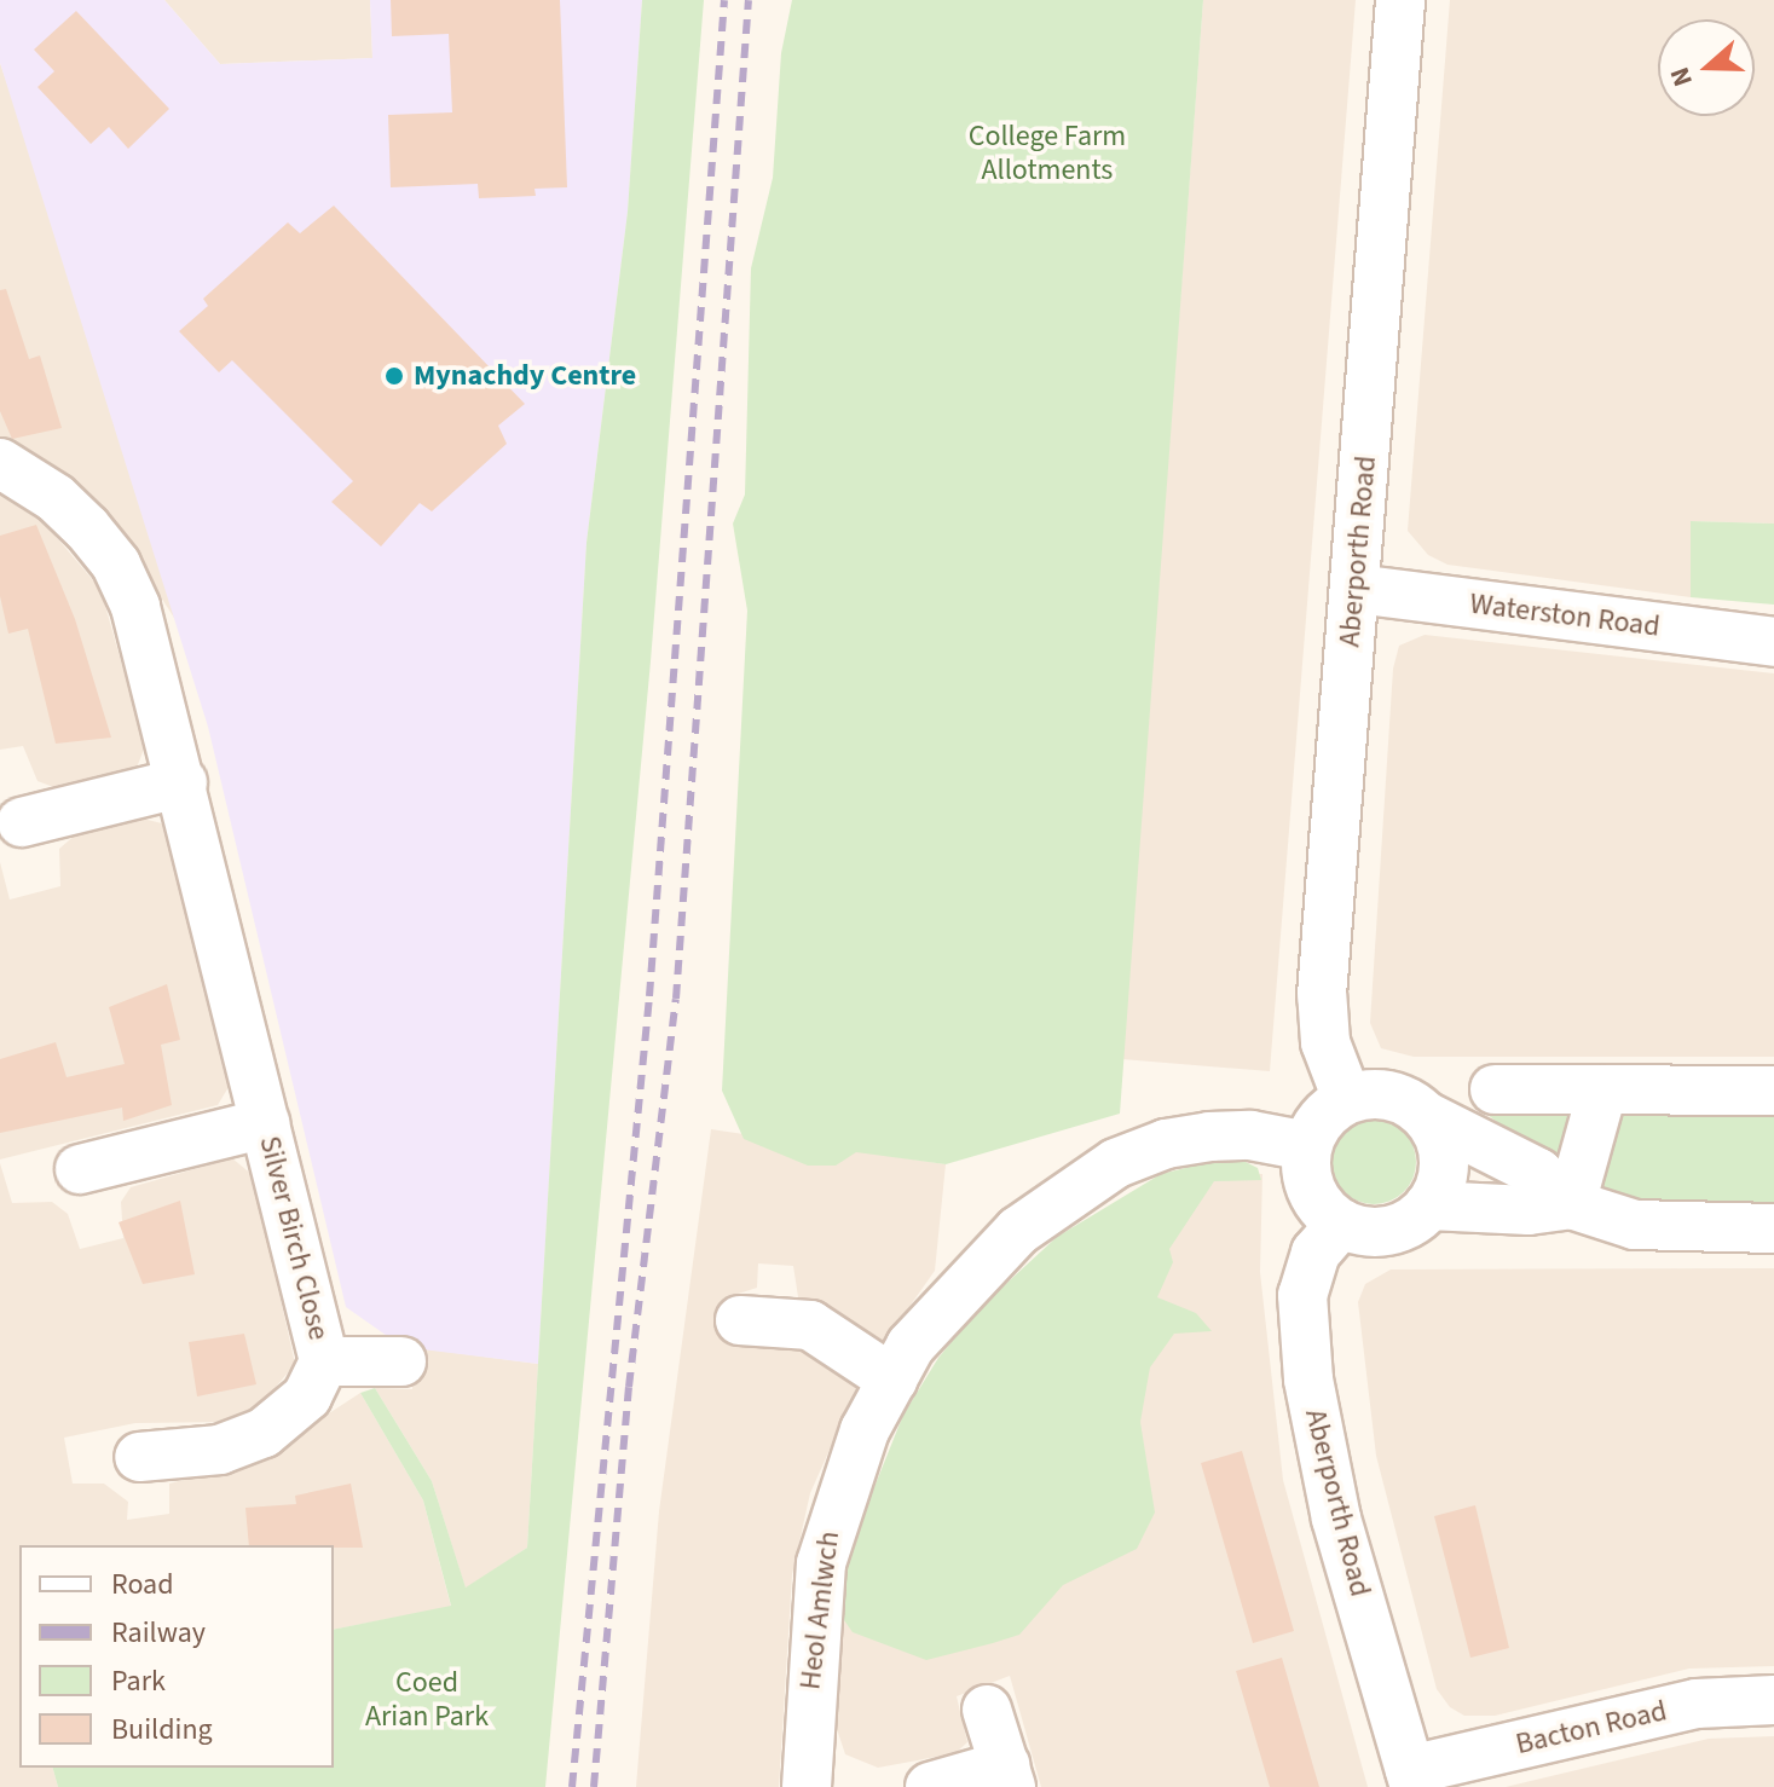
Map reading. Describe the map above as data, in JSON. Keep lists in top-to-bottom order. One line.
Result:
{"streets":{"street":["Aberporth Road","Waterston Road","Silver Birch Close","Heol Amlwch","Bacton Road"]},"crossings":[["Aberporth Road","Waterston Road"],["Aberporth Road","Heol Amlwch"],["Aberporth Road","Bacton Road"]],"parks":["College Farm Allotments","Coed Arian Park"],"places":["Mynachdy Centre"],"legend":["Road","Railway","Park","Building"],"north":"left"}
